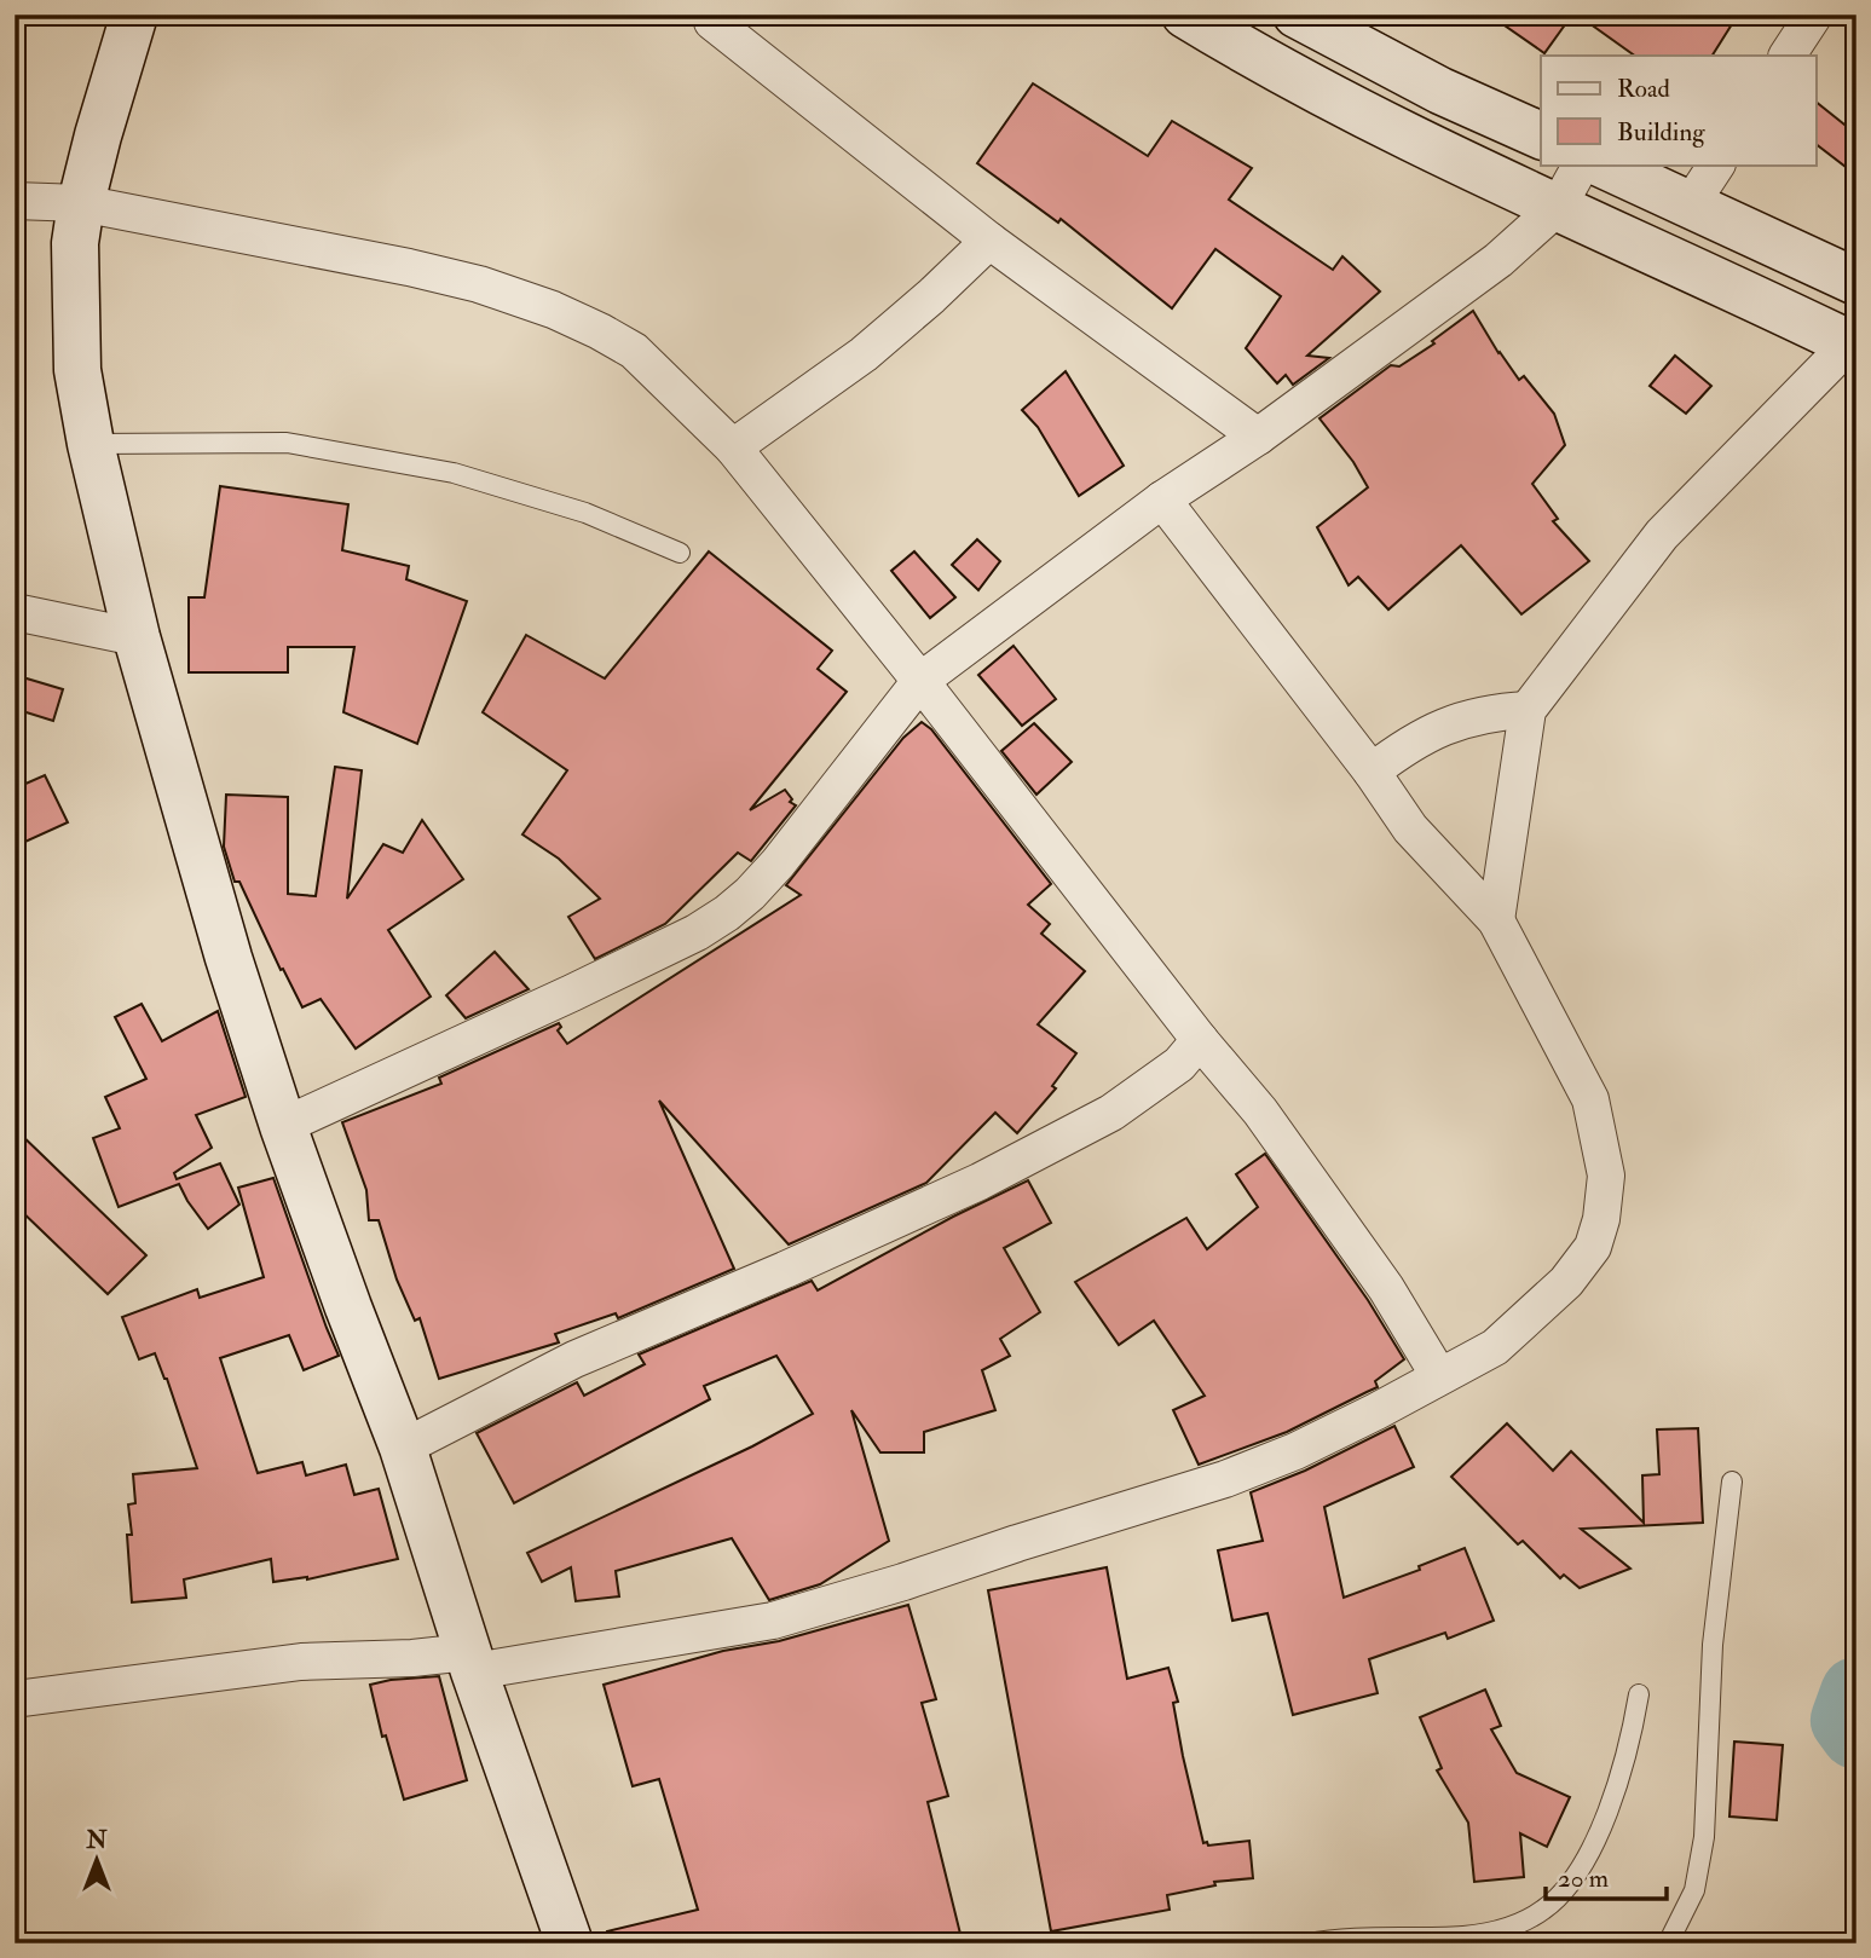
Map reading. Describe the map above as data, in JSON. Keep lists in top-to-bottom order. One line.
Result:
{"legend":["Road","Building"],"scale_bar":"20 m","north":"top"}
